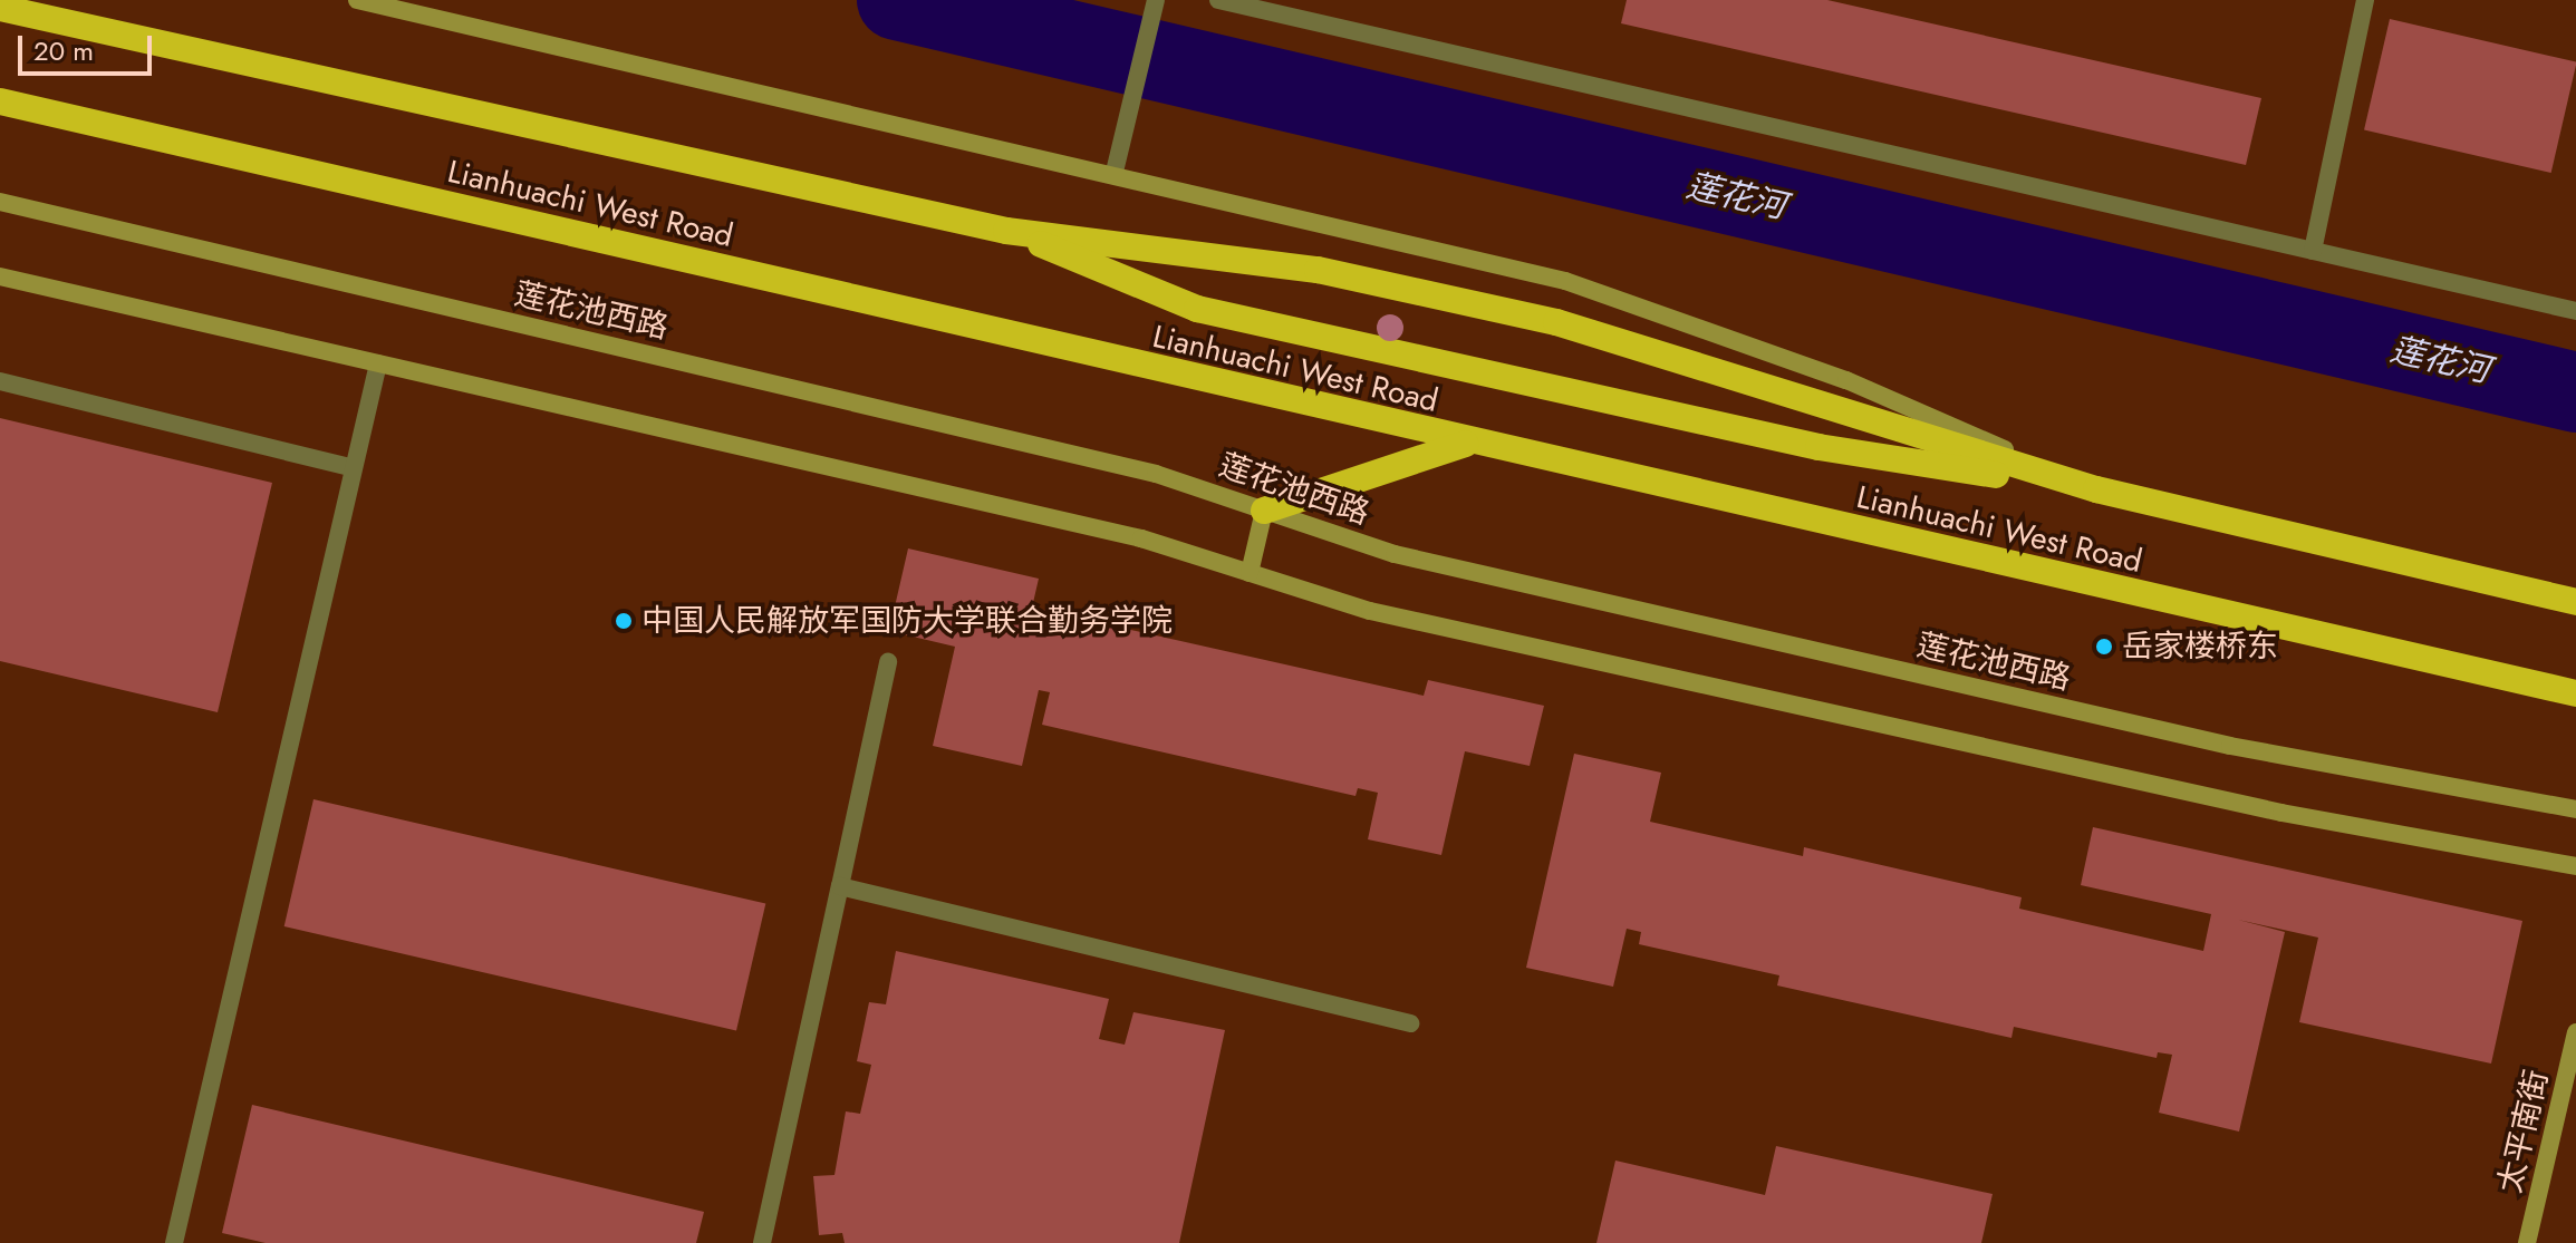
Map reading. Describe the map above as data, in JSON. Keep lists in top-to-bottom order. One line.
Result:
{"streets":{"highway":["Lianhuachi West Road"],"street":["莲花池西路","太平南街"]},"water":["莲花河"],"places":["中国人民解放军国防大学联合勤务学院","岳家楼桥东"],"scale_bar":"20 m"}
